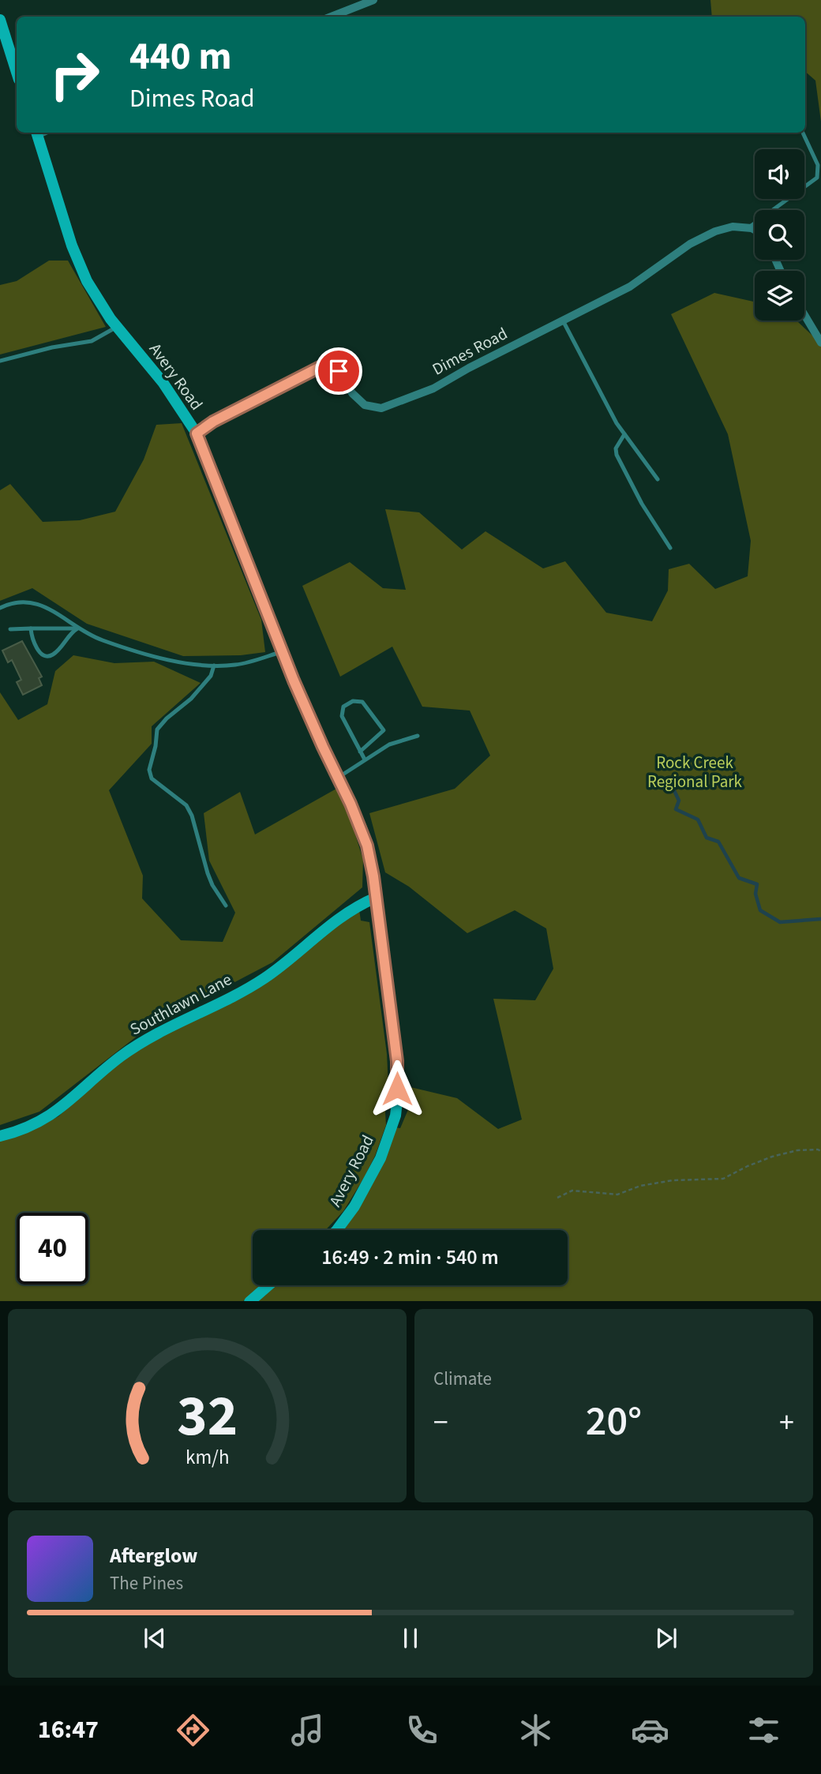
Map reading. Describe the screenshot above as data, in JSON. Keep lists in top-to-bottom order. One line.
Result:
{"streets":{"street":["Dimes Road","Avery Road","Southlawn Lane"]},"crossings":[["Dimes Road","Avery Road"],["Avery Road","Southlawn Lane"]],"parks":["Rock Creek Regional Park"],"page":{"turn":["440 m","Dimes Road"],"limit":"40","trip":"16:49 · 2 min · 540 m","tile":"Climate","heat":["−","20°","+"],"song":["Afterglow","The Pines"],"tabs":"16:47","gauge":["32","km/h"]}}
